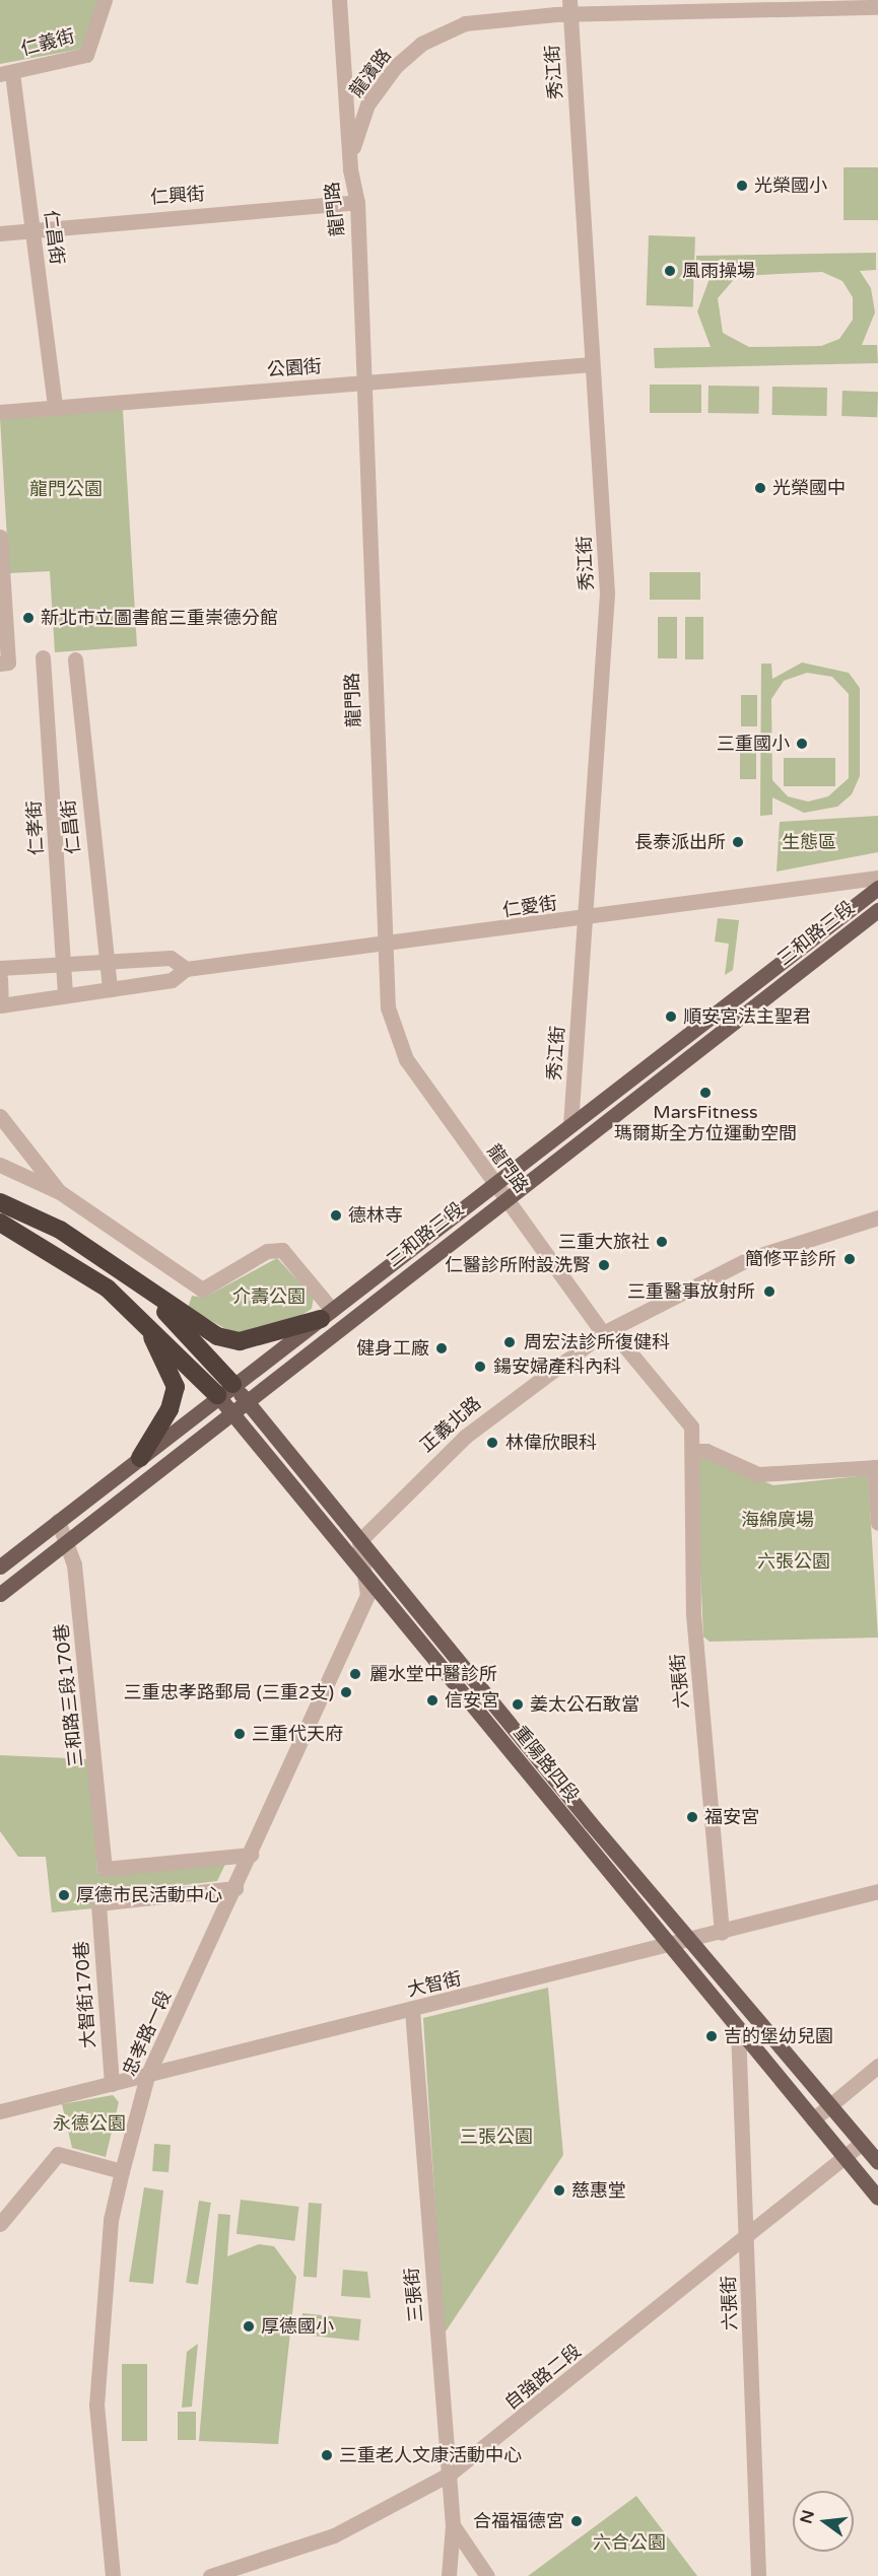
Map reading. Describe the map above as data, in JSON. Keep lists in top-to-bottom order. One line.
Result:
{"streets":{"main road":["三和路三段","重陽路四段"],"street":["仁義街","秀江街","龍濱路","仁興街","龍門路","仁昌街","公園街","仁孝街","仁愛街","正義北路","六張街","三和路三段170巷","大智街","大智街170巷","忠孝路一段","三張街","自強路二段"]},"crossings":[["仁義街","仁昌街"],["秀江街","龍濱路"],["秀江街","公園街"],["秀江街","仁愛街"],["秀江街","三和路三段"],["龍濱路","龍門路"],["仁興街","龍門路"],["仁興街","仁昌街"],["龍門路","公園街"],["龍門路","仁愛街"],["龍門路","三和路三段"],["龍門路","正義北路"],["龍門路","六張街"],["仁昌街","公園街"],["仁昌街","仁愛街"],["仁孝街","仁愛街"],["三和路三段","三和路三段170巷"],["三和路三段","重陽路四段"],["正義北路","六張街"],["正義北路","重陽路四段"],["正義北路","忠孝路一段"],["六張街","重陽路四段"],["六張街","大智街"],["六張街","自強路二段"],["三和路三段170巷","忠孝路一段"],["重陽路四段","大智街"],["重陽路四段","忠孝路一段"],["重陽路四段","自強路二段"],["大智街","大智街170巷"],["大智街","忠孝路一段"],["大智街","三張街"],["大智街170巷","忠孝路一段"],["三張街","自強路二段"]],"parks":["龍門公園","生態區","介壽公園","海綿廣場","六張公園","永德公園","三張公園","六合公園"],"places":["光榮國小","風雨操場","光榮國中","新北市立圖書館三重崇德分館","三重國小","長泰派出所","順安宮法主聖君","MarsFitness 瑪爾斯全方位運動空間","德林寺","三重大旅社","簡修平診所","仁醫診所附設洗腎","三重醫事放射所","周宏法診所復健科","健身工廠","鍚安婦產科內科","林偉欣眼科","麗水堂中醫診所","三重忠孝路郵局 (三重2支)","信安宮","姜太公石敢當","三重代天府","福安宮","厚德市民活動中心","吉的堡幼兒園","慈惠堂","厚德國小","三重老人文康活動中心","合福福德宮"],"north":"left"}
